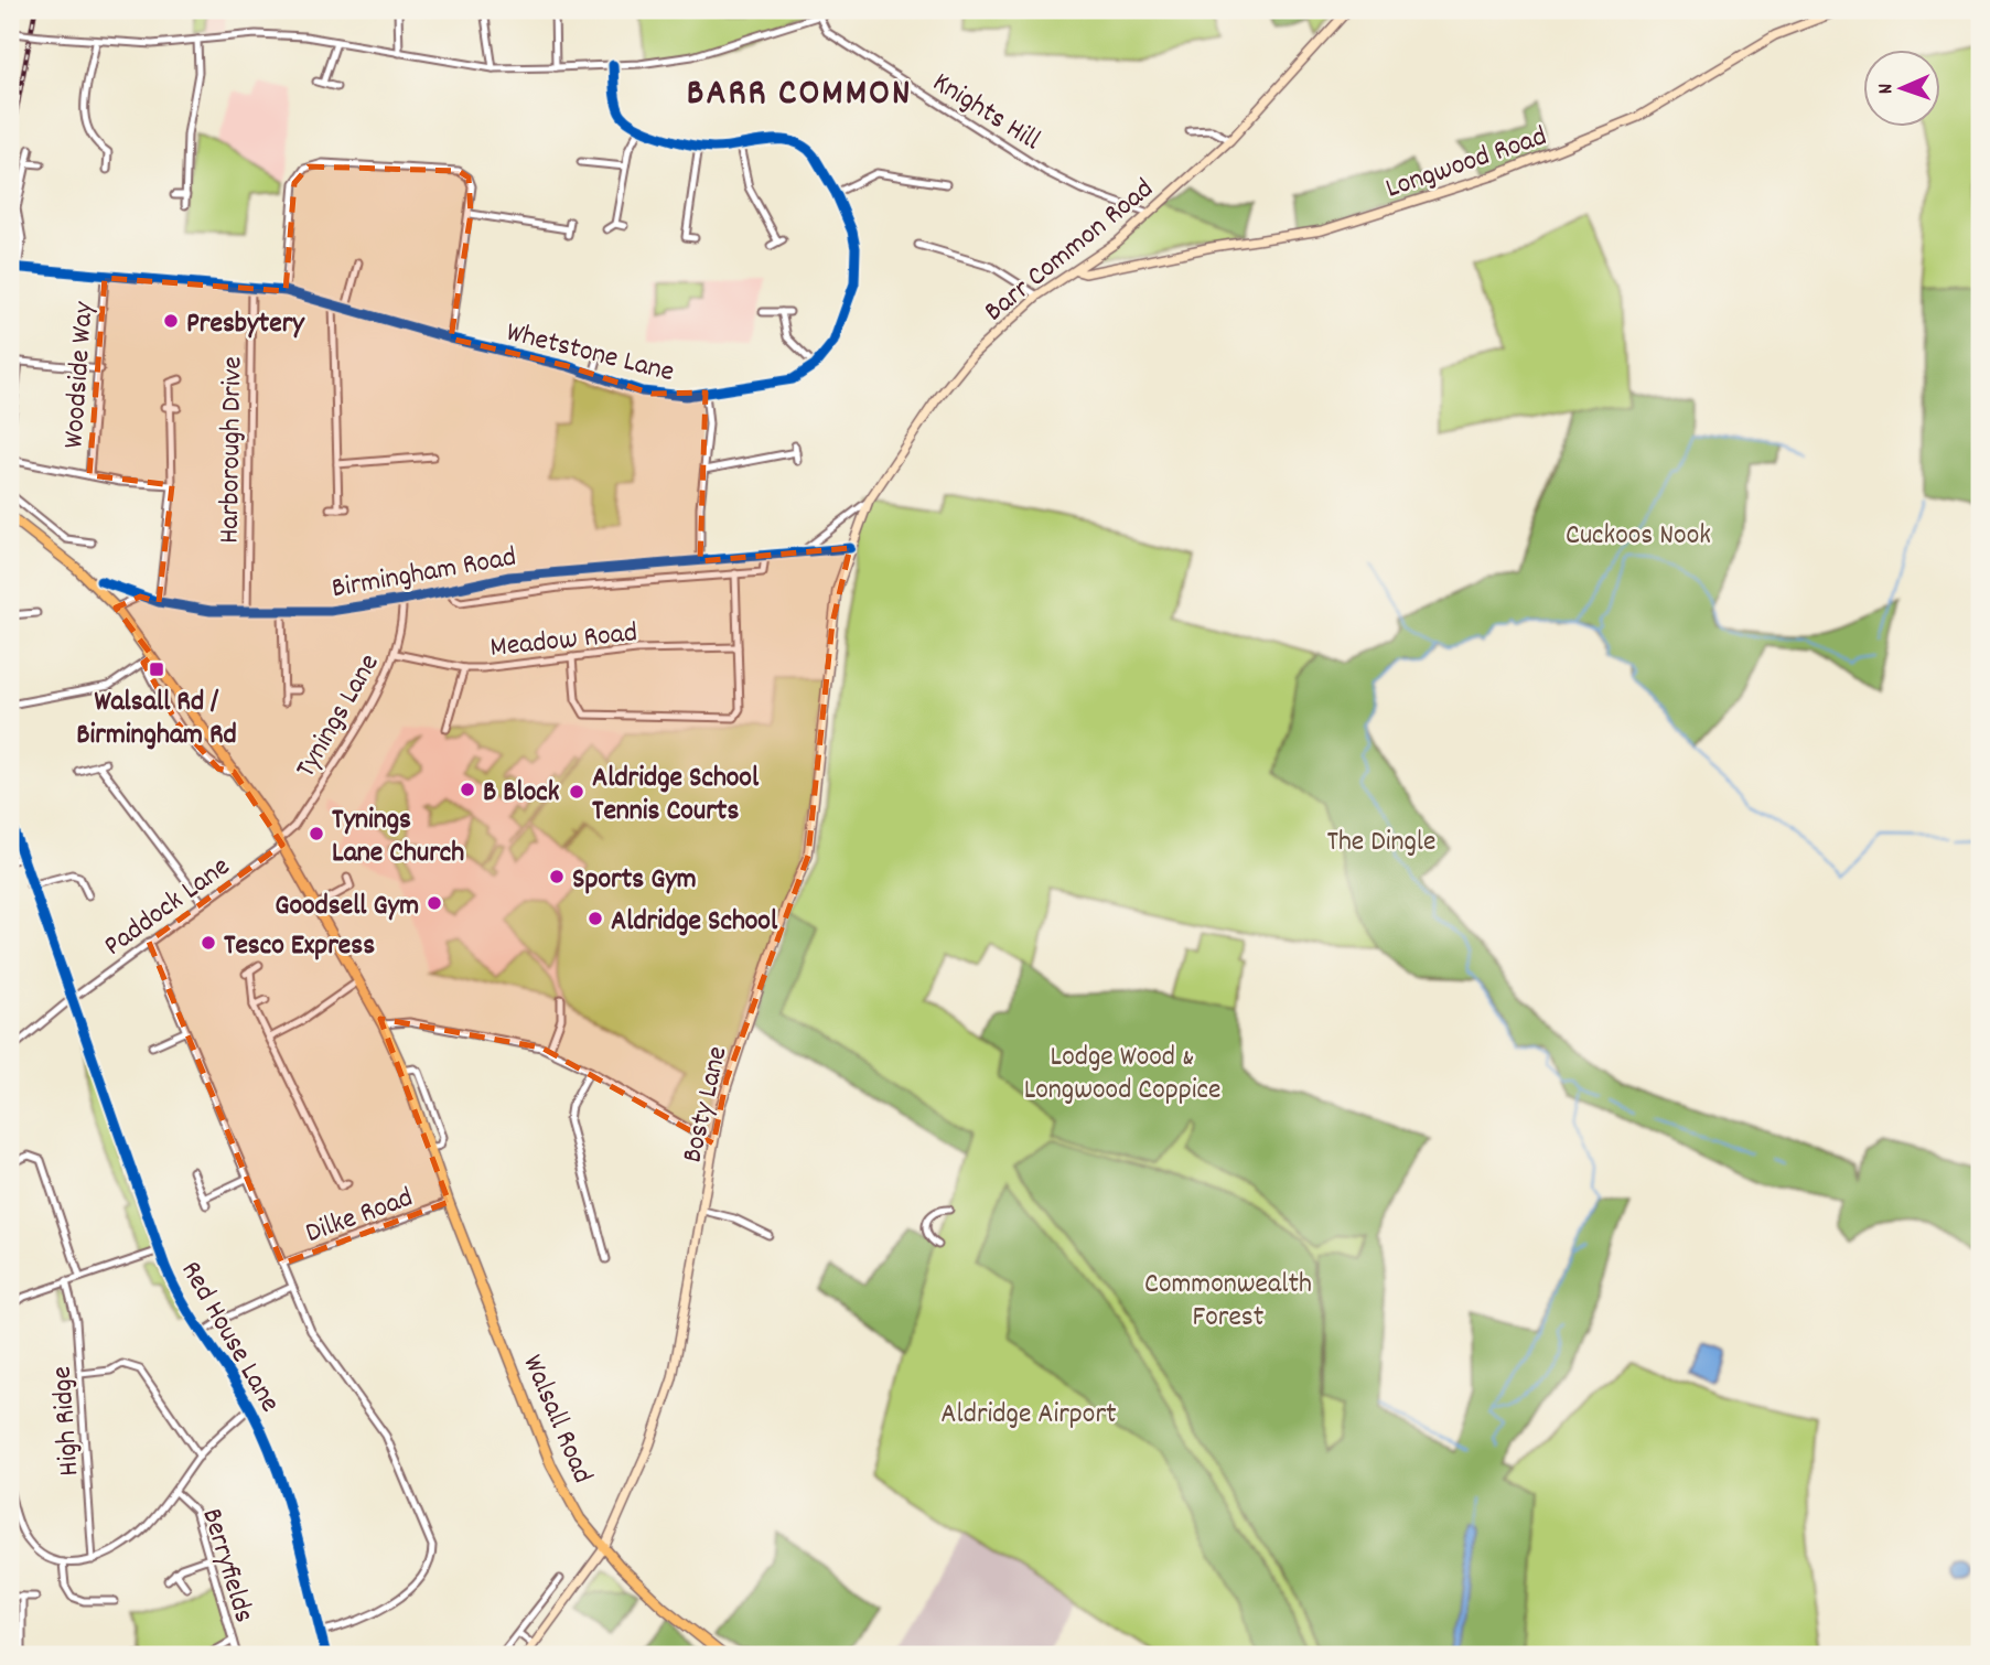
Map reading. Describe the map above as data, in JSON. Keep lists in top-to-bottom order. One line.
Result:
{"streets":{"main road":["Longwood Road","Barr Common Road","Bosty Lane","Walsall Road"],"street":["Knights Hill","Whetstone Lane","Woodside Way","Harborough Drive","Birmingham Road","Meadow Road","Tynings Lane","Paddock Lane","Dilke Road","Red House Lane","High Ridge","Berryfields"]},"crossings":[["Knights Hill","Barr Common Road"],["Longwood Road","Barr Common Road"],["Barr Common Road","Birmingham Road"],["Barr Common Road","Bosty Lane"],["Whetstone Lane","Woodside Way"],["Whetstone Lane","Harborough Drive"],["Harborough Drive","Birmingham Road"],["Birmingham Road","Tynings Lane"],["Birmingham Road","Bosty Lane"],["Meadow Road","Tynings Lane"],["Tynings Lane","Paddock Lane"],["Tynings Lane","Walsall Road"],["Paddock Lane","Red House Lane"],["Paddock Lane","Walsall Road"],["Bosty Lane","Walsall Road"],["Dilke Road","Walsall Road"]],"districts":["BARR COMMON"],"parks":["Cuckoos Nook","The Dingle","Lodge Wood & Longwood Coppice","Commonwealth Forest","Aldridge Airport"],"places":{"other":["Presbytery","B Block","Aldridge School Tennis Courts","Tynings Lane Church","Sports Gym","Goodsell Gym","Aldridge School","Tesco Express"],"transit":["Walsall Rd / Birmingham Rd"]},"north":"left"}
